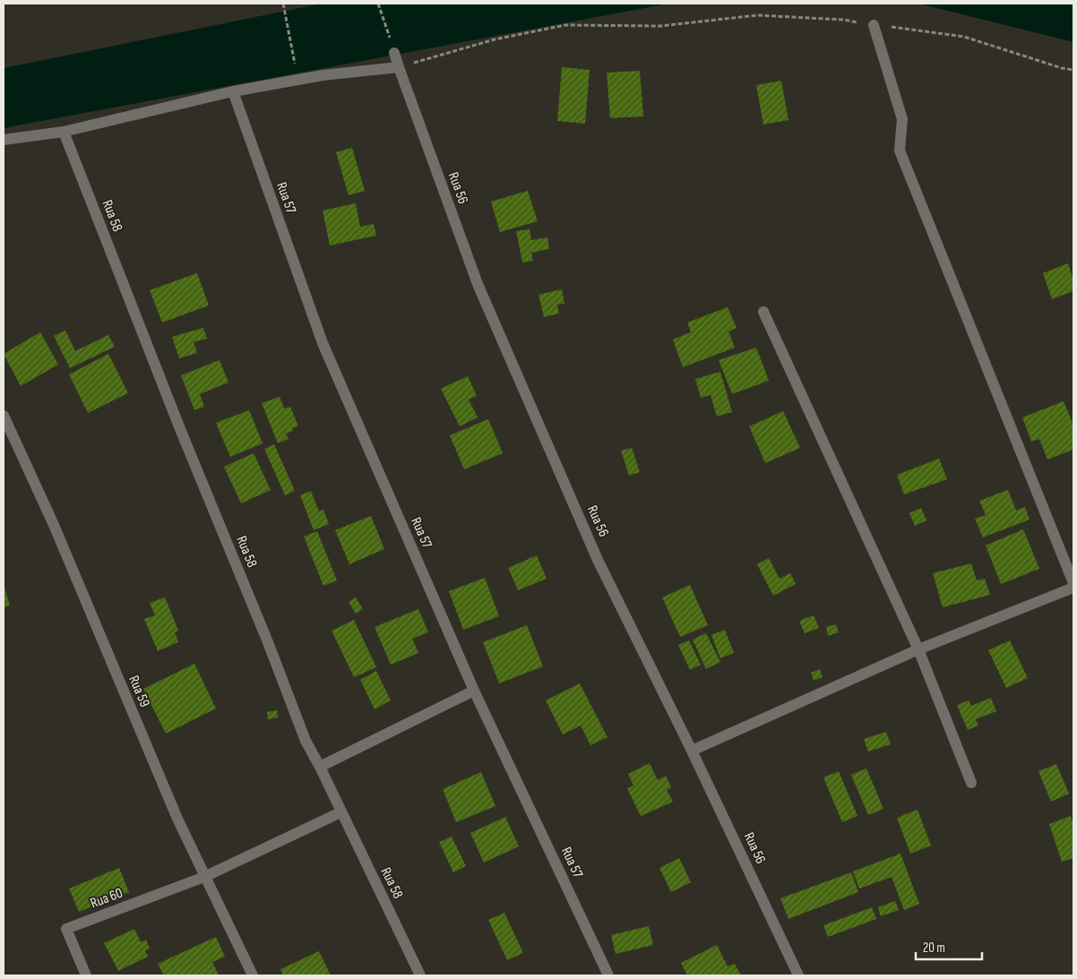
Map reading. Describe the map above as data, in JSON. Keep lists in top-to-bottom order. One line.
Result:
{"streets":{"street":["Rua 56","Rua 57","Rua 58","Rua 59","Rua 60"]},"crossings":[["Rua 59","Rua 60"]],"scale_bar":"20 m"}
